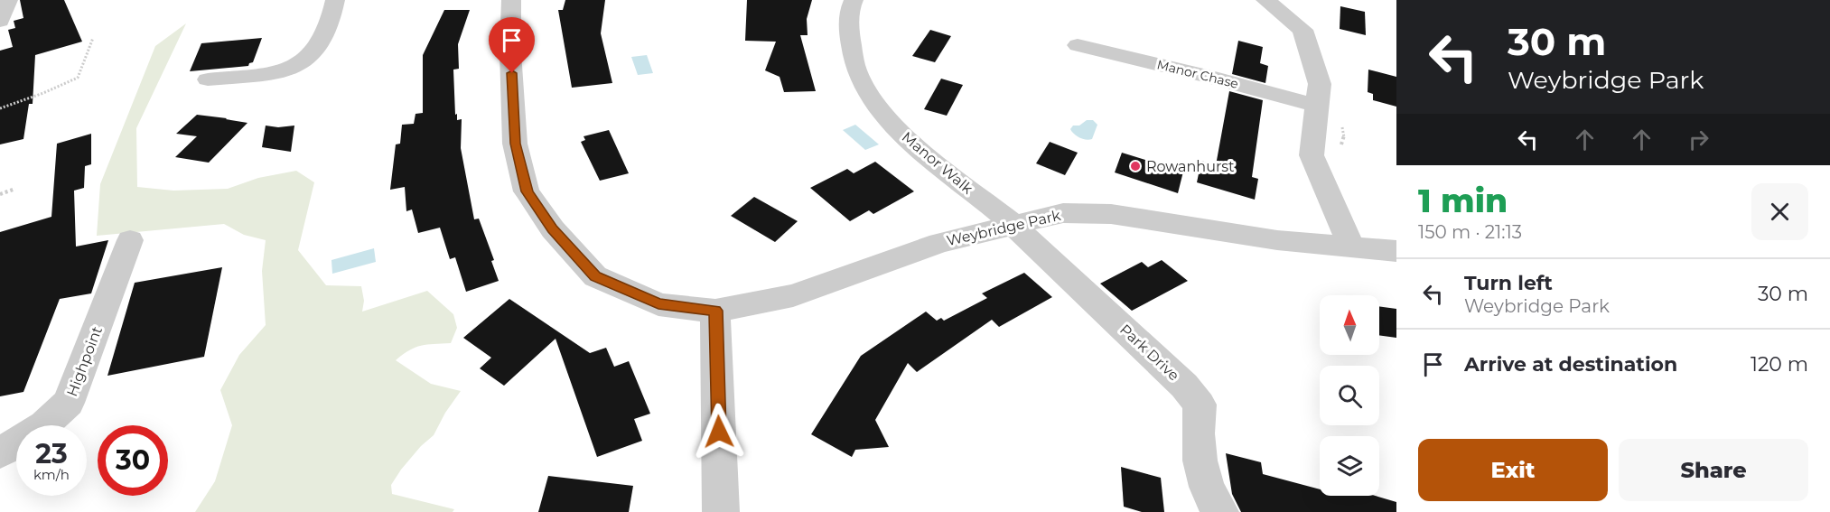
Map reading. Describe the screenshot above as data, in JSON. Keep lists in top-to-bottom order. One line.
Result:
{"streets":{"street":["Manor Chase","Manor Walk","Weybridge Park","Park Drive","Highpoint"]},"crossings":[["Manor Walk","Weybridge Park"],["Manor Walk","Park Drive"],["Weybridge Park","Park Drive"]],"places":["Rowanhurst"],"north":"top","page":{"turn":["30 m","Weybridge Park"],"heading":["1 min","150 m · 21:13"],"list":[{"name":"Turn left","note":"Weybridge Park","value":"30 m"},{"name":"Arrive at destination","value":"120 m"}],"speed":"23 km/h","limit":"30","buttons":["Exit","Share"]}}
